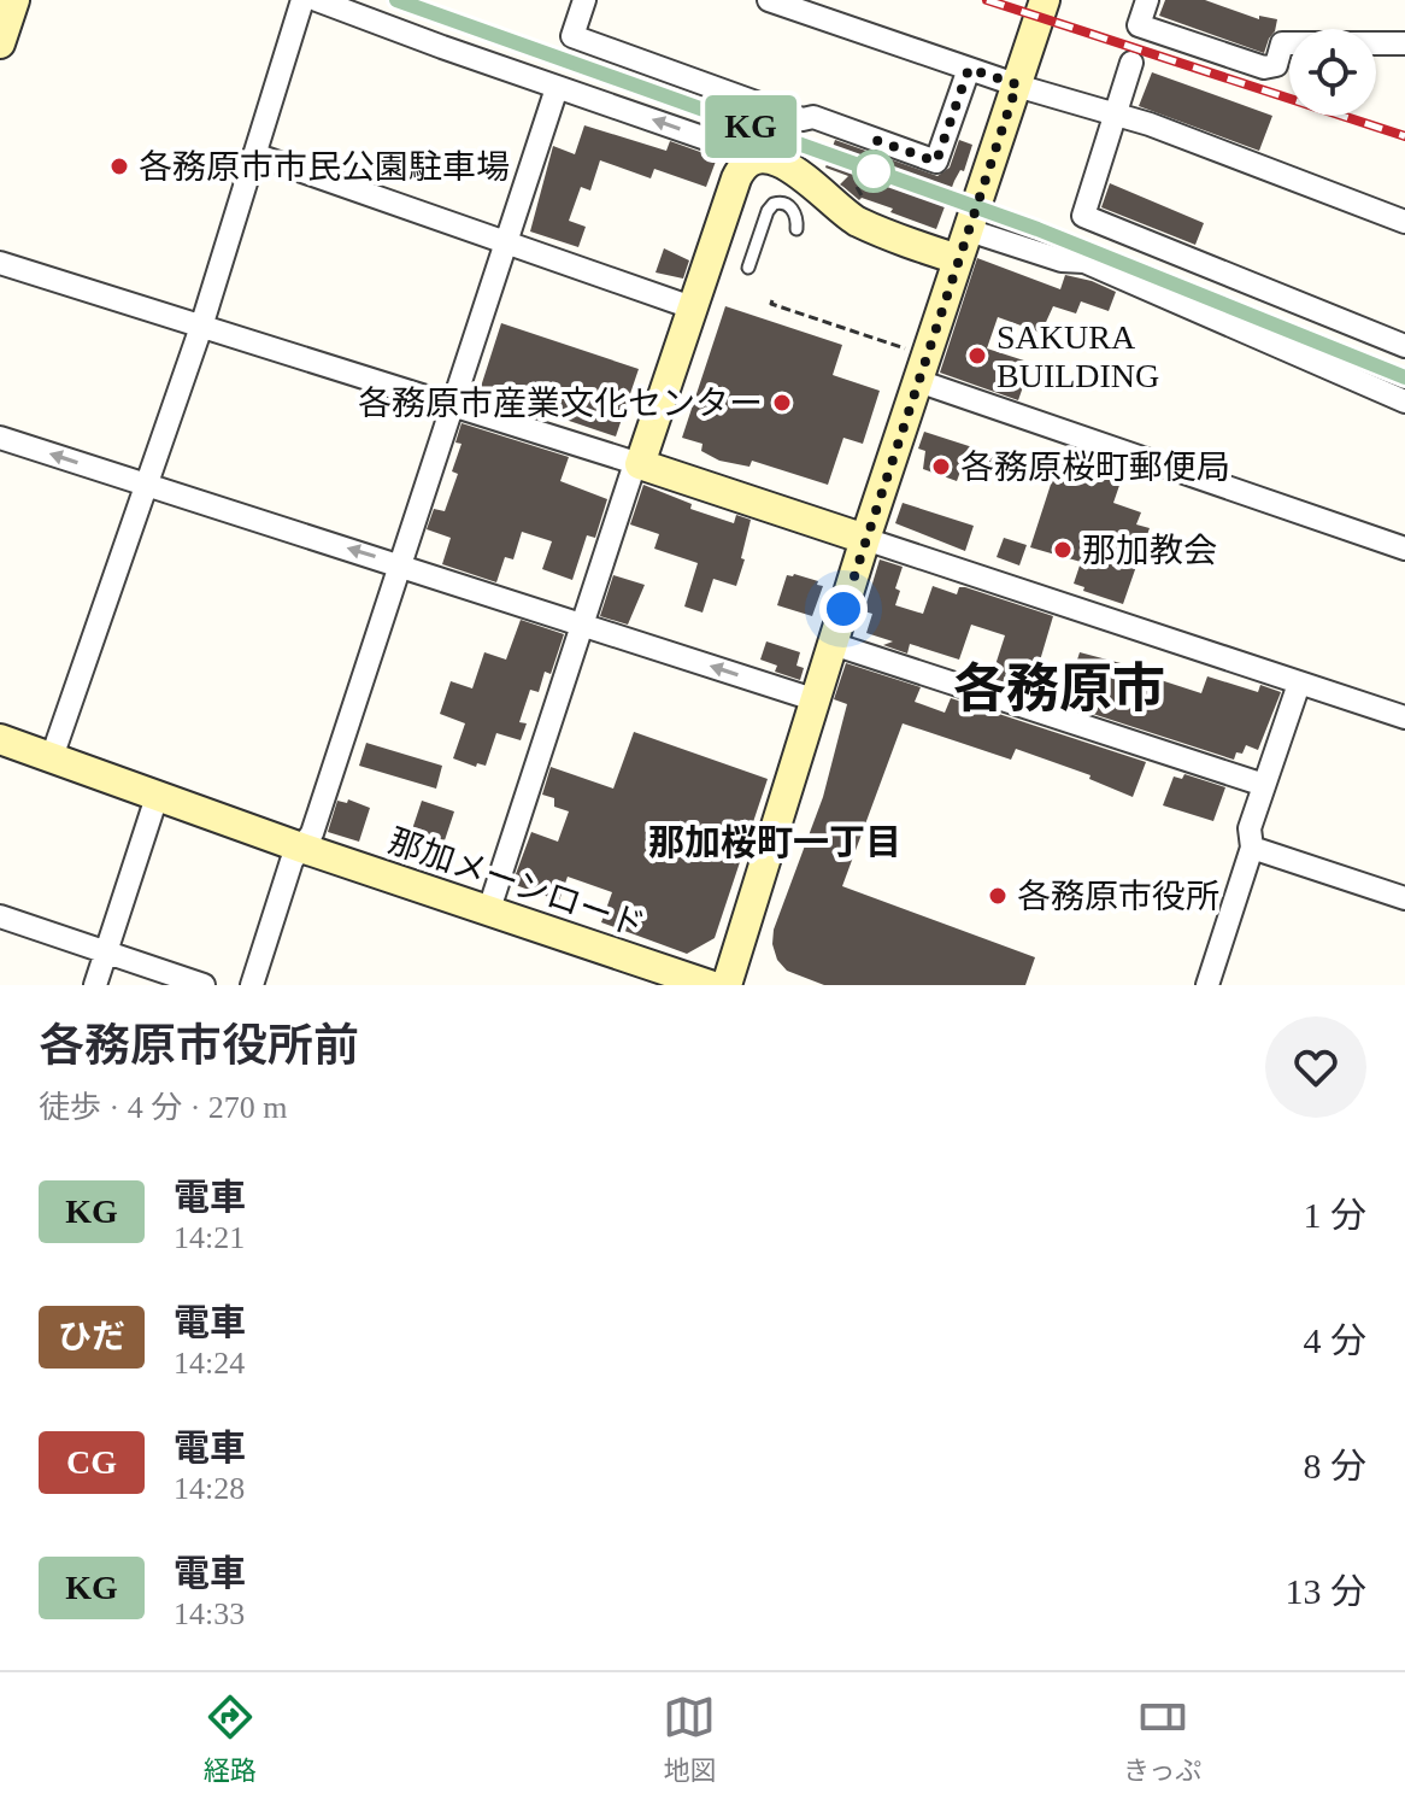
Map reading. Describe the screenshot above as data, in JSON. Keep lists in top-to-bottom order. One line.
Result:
{"streets":{"street":["那加メーンロード"]},"districts":["各務原市","那加桜町一丁目"],"places":["各務原市市民公園駐車場","SAKURA BUILDING","各務原市産業文化センター","各務原桜町郵便局","那加教会","各務原市役所"],"page":{"on_map":"KG","heading":["各務原市役所前","徒歩 · 4 分 · 270 m"],"list":[{"mark":"KG","name":"電車","note":"14:21","value":"1 分"},{"mark":"ひだ","name":"電車","note":"14:24","value":"4 分"},{"mark":"CG","name":"電車","note":"14:28","value":"8 分"},{"mark":"KG","name":"電車","note":"14:33","value":"13 分"}],"tabs":["経路","地図","きっぷ"]}}
